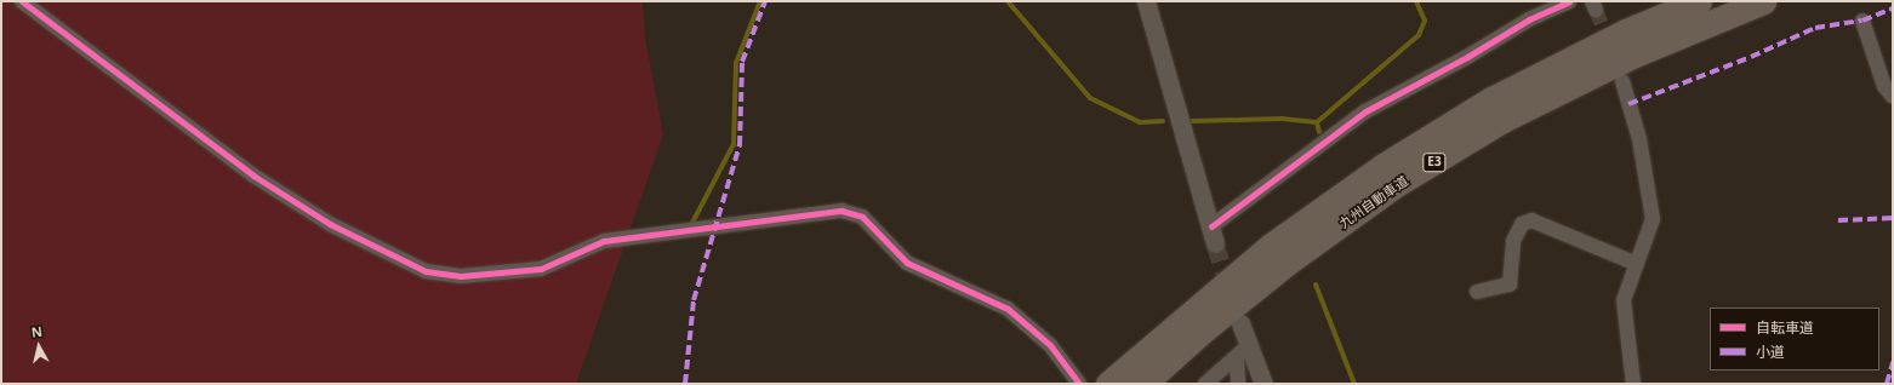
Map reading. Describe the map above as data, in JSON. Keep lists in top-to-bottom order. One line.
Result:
{"streets":{"highway":["E3","九州自動車道"]},"legend":["自転車道","小道"],"north":"top"}
